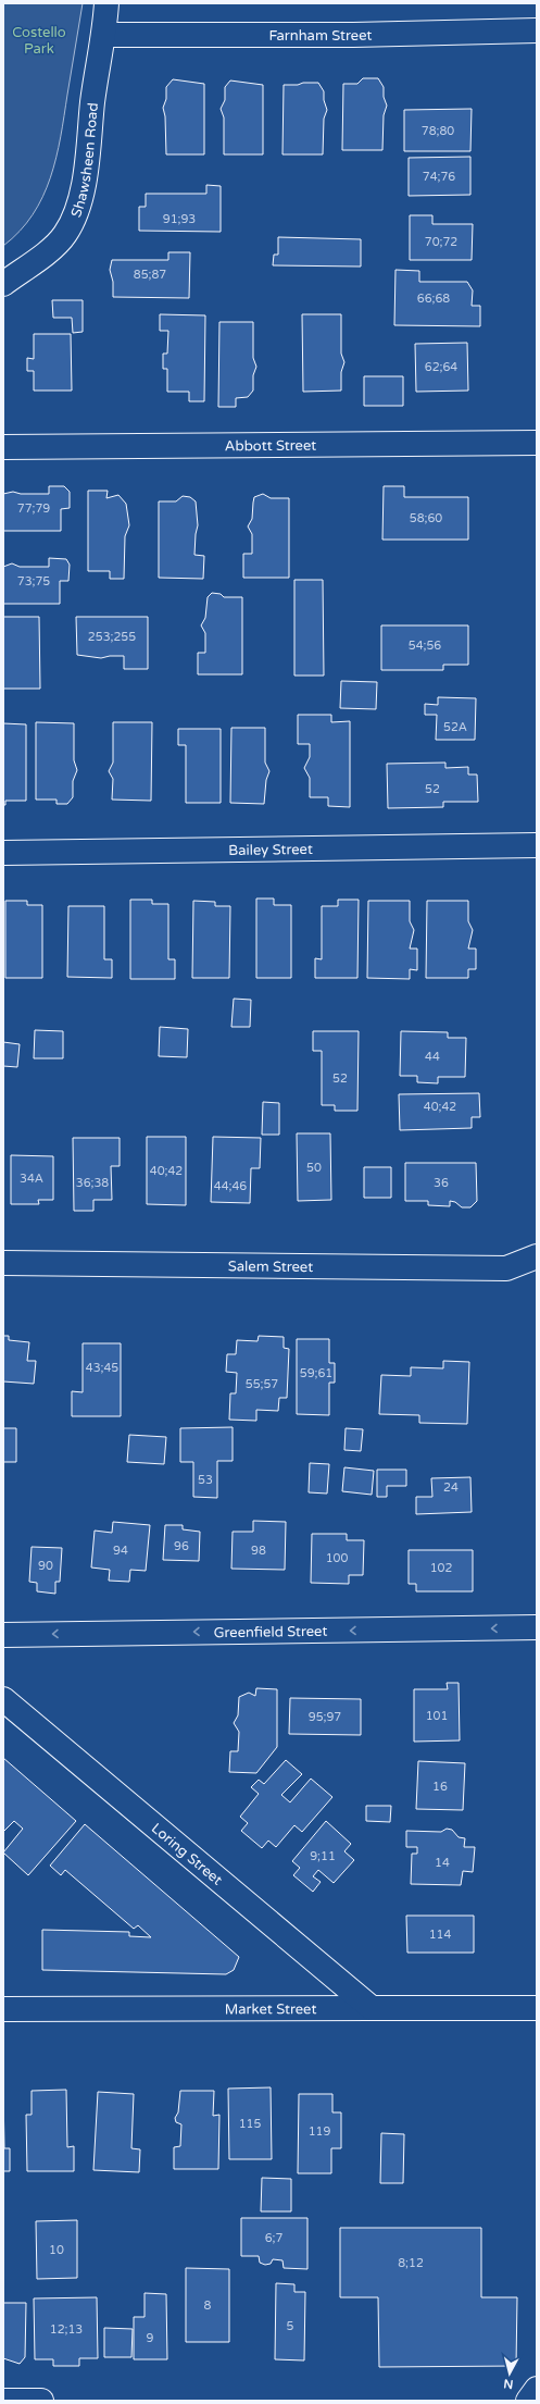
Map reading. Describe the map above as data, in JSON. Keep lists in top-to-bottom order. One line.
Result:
{"streets":{"street":["Farnham Street","Shawsheen Road","Abbott Street","Bailey Street","Salem Street","Greenfield Street","Loring Street","Market Street"]},"crossings":[["Farnham Street","Shawsheen Road"],["Loring Street","Market Street"]],"one_way":["Greenfield Street"],"parks":["Costello Park"],"house_numbers":["78;80","74;76","91;93","70;72","85;87","66;68","62;64","77;79","58;60","73;75","253;255","54;56","52A","52","44","52","40;42","50","40;42","34A","36;38","36","44;46","43;45","59;61","55;57","53","24","96","94","98","100","90","102","101","95;97","16","9;11","14","114","115","119","6;7","10","8;12","8","5","12;13","9"],"north":"bottom"}
